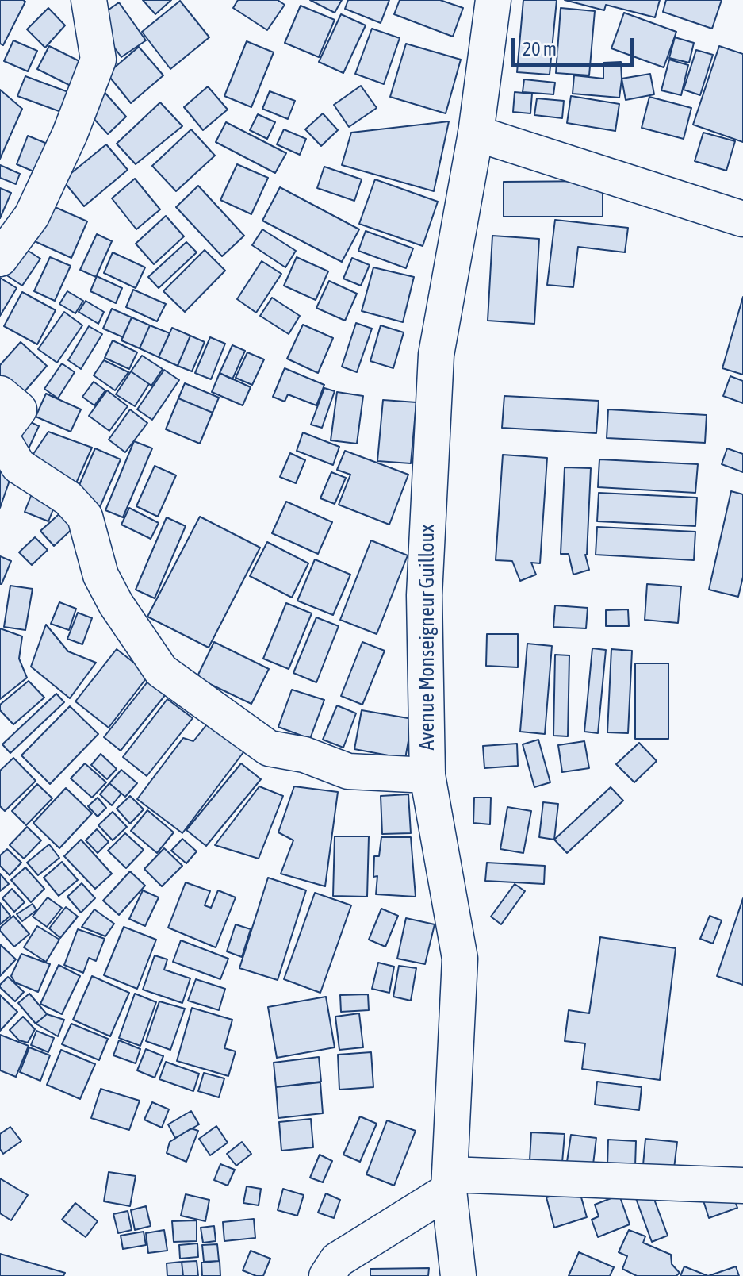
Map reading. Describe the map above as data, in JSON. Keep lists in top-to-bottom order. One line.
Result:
{"streets":{"street":["Avenue Monseigneur Guilloux"]},"scale_bar":"20 m"}
